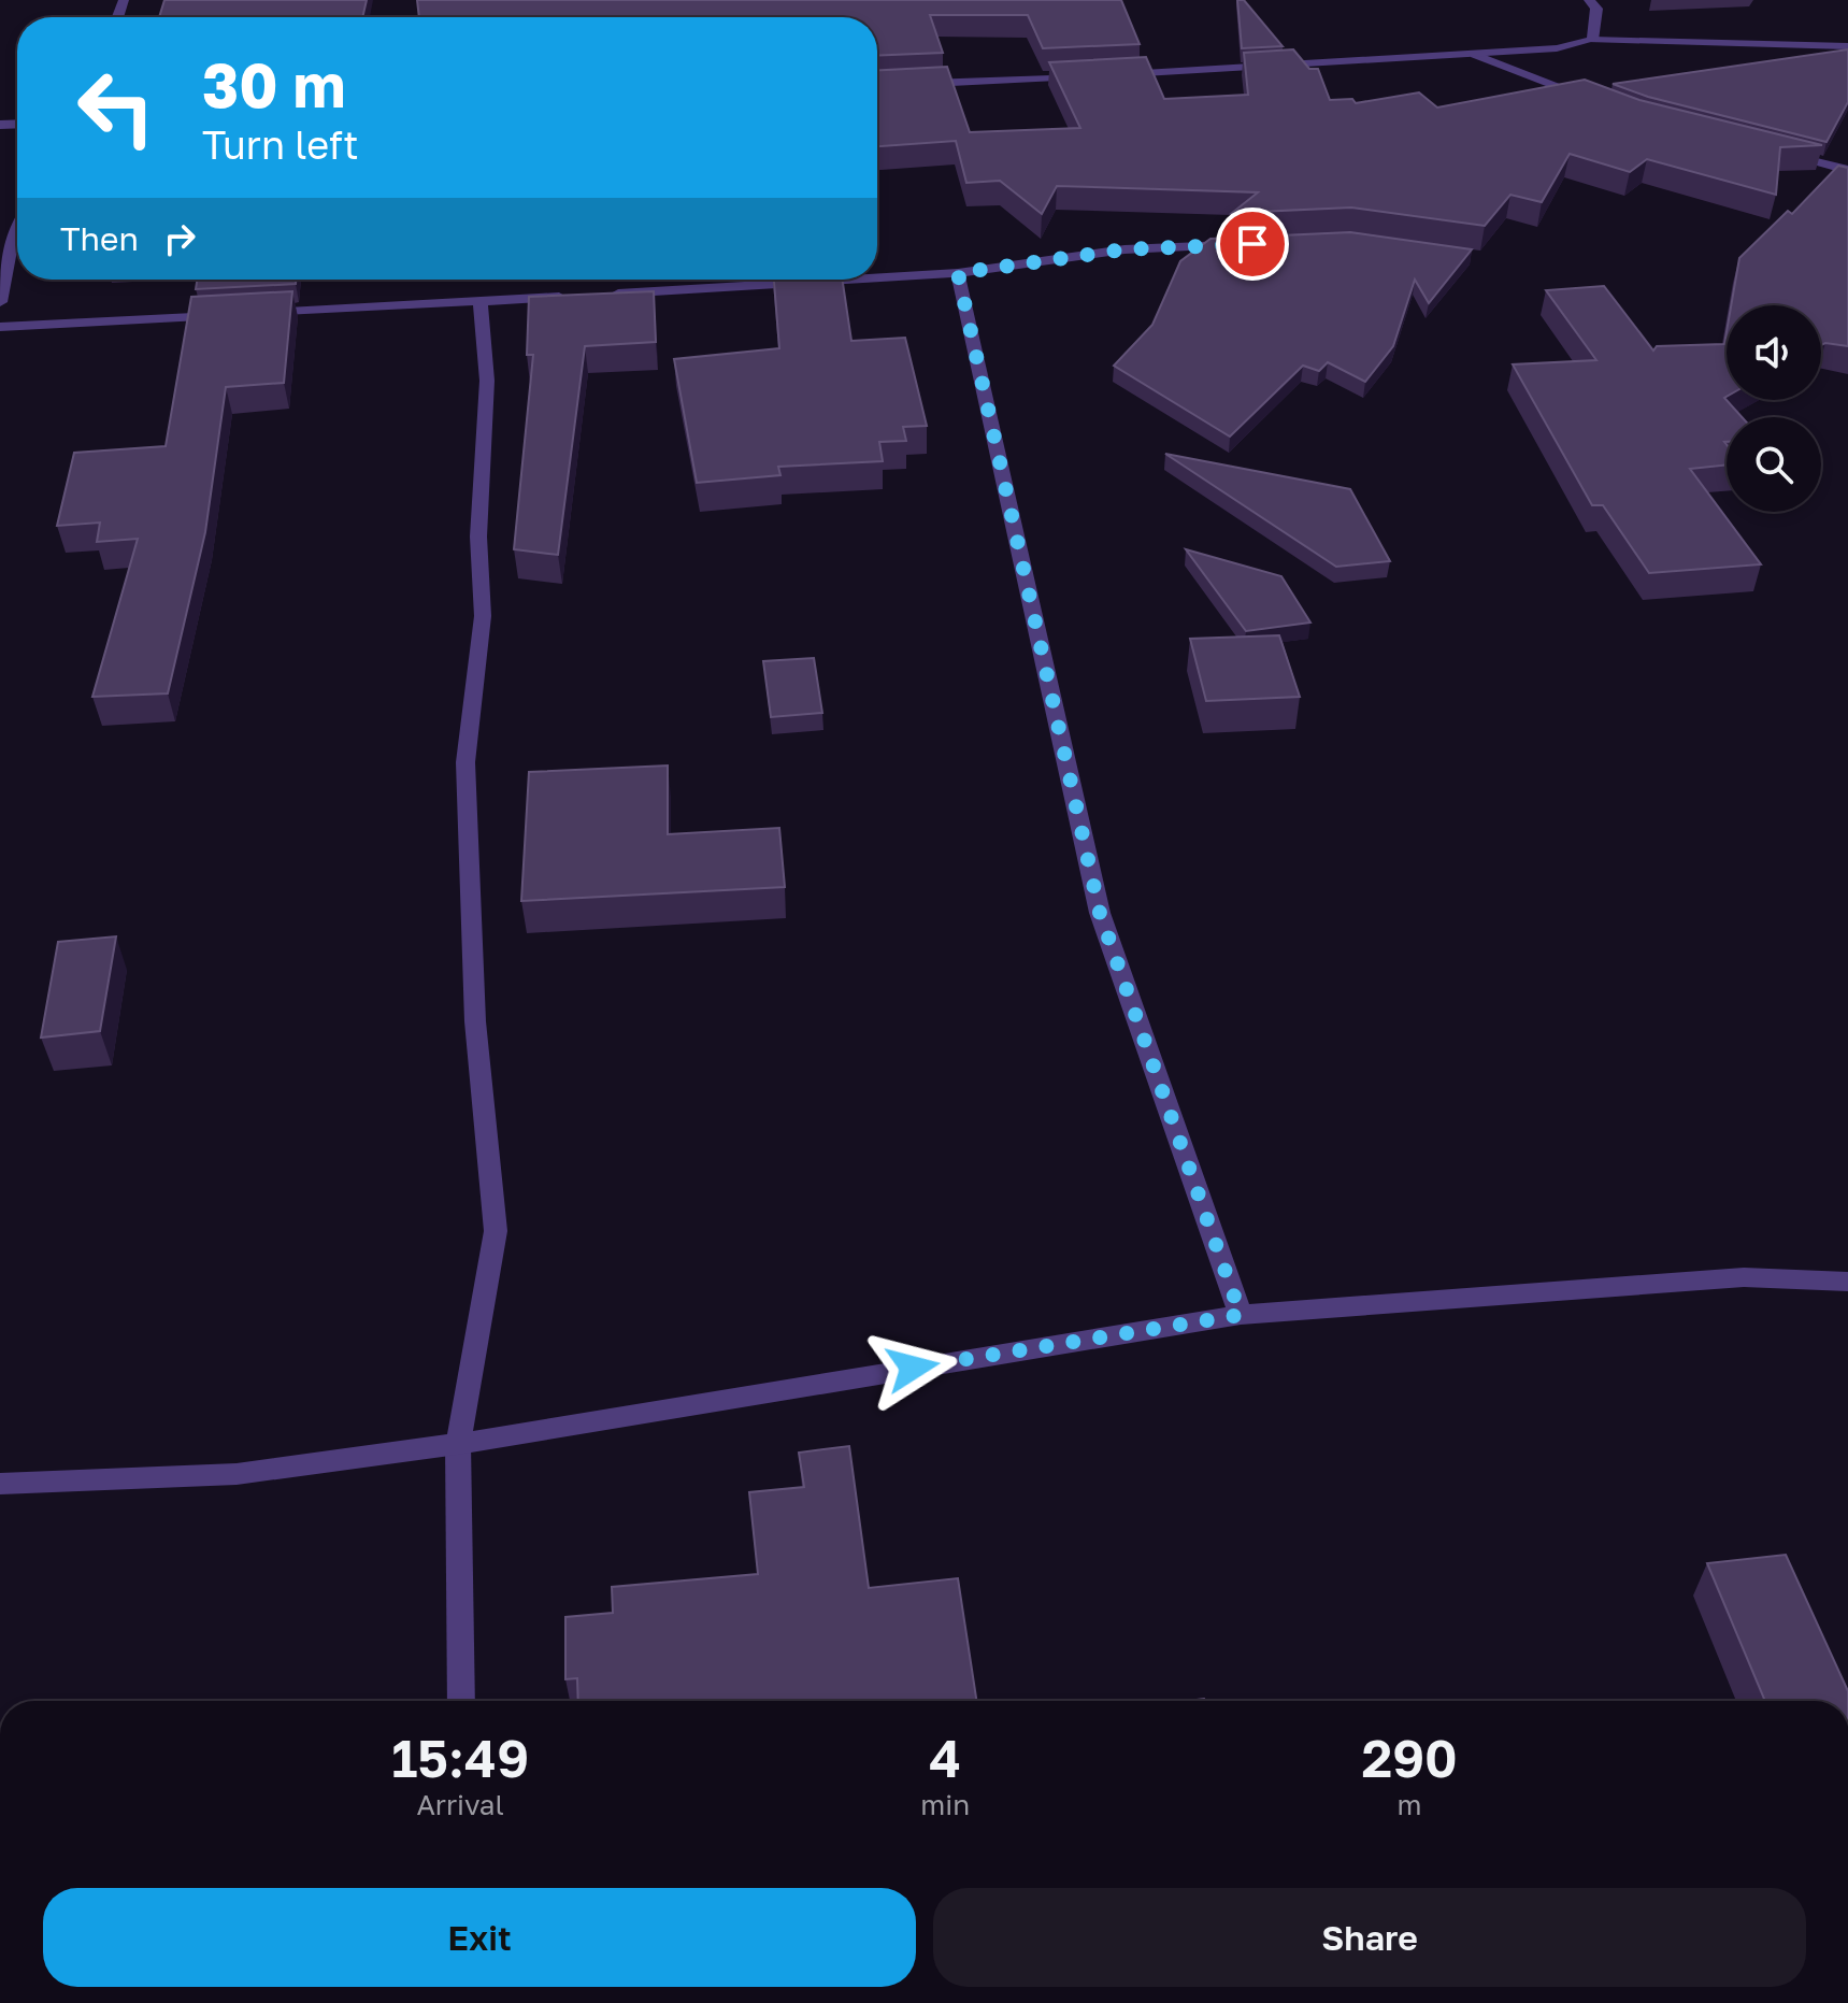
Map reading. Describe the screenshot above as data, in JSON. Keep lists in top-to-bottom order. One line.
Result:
{"page":{"turn":["30 m","Turn left"],"then":"Then","eta":["15:49","Arrival","4","min","290","m"],"buttons":["Exit","Share"]}}
